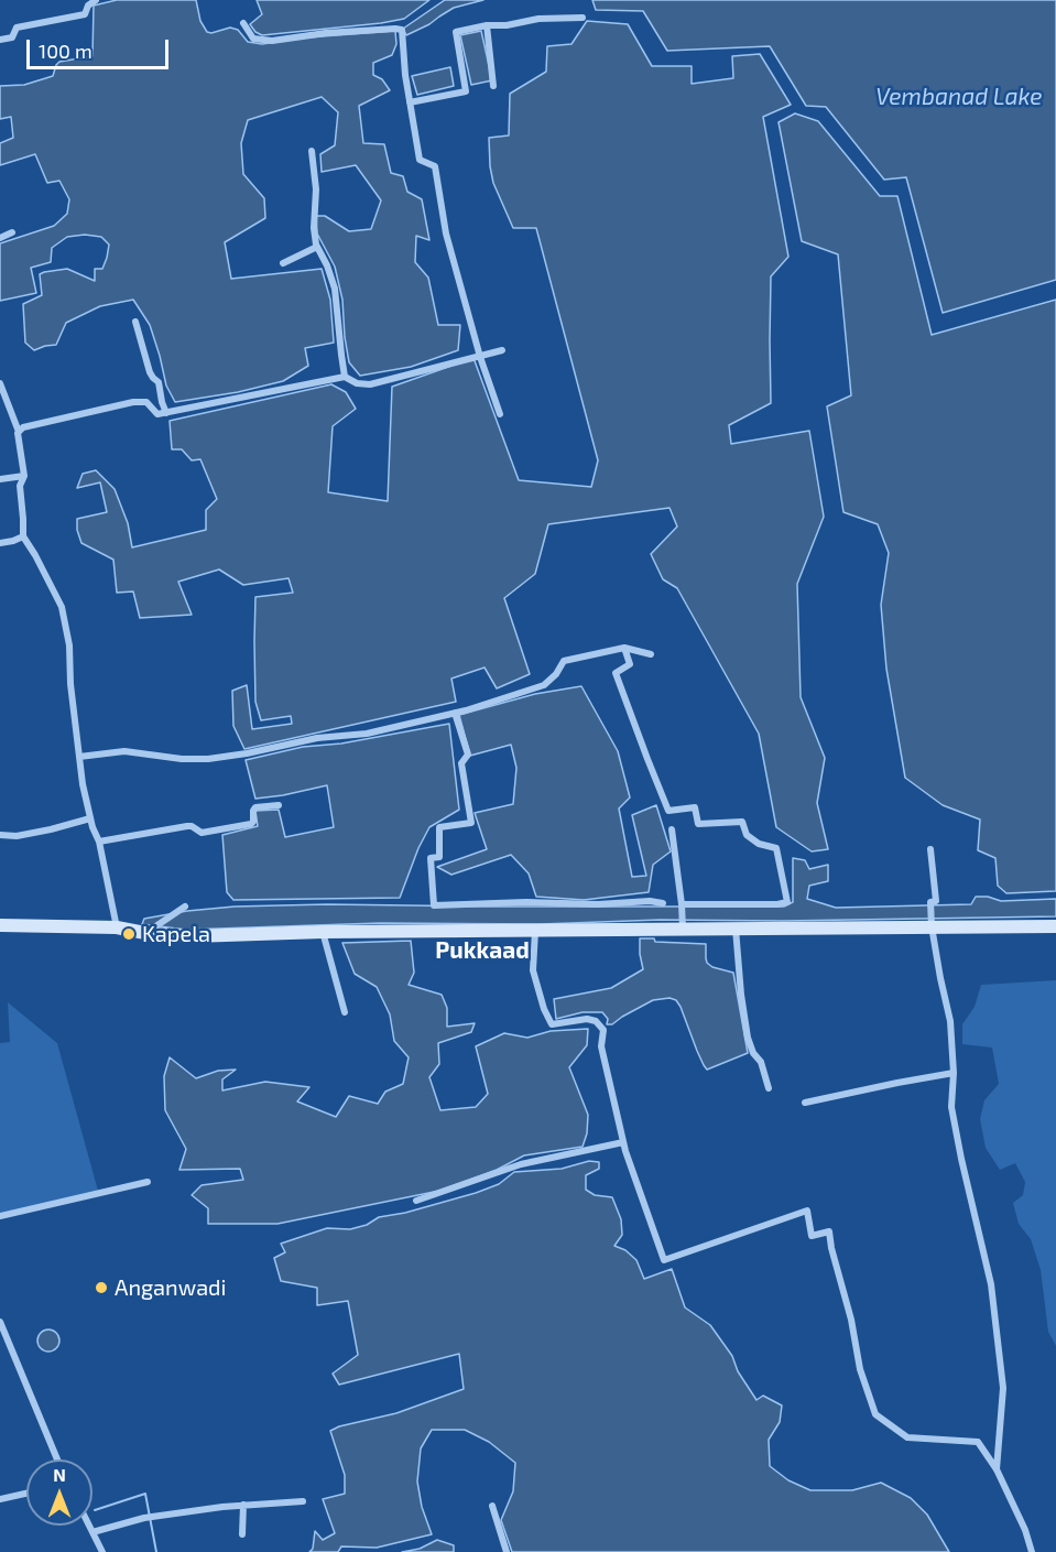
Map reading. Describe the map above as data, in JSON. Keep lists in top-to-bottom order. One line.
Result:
{"districts":["Pukkaad"],"water":["Vembanad Lake"],"places":["Kapela","Anganwadi"],"scale_bar":"100 m","north":"top"}
